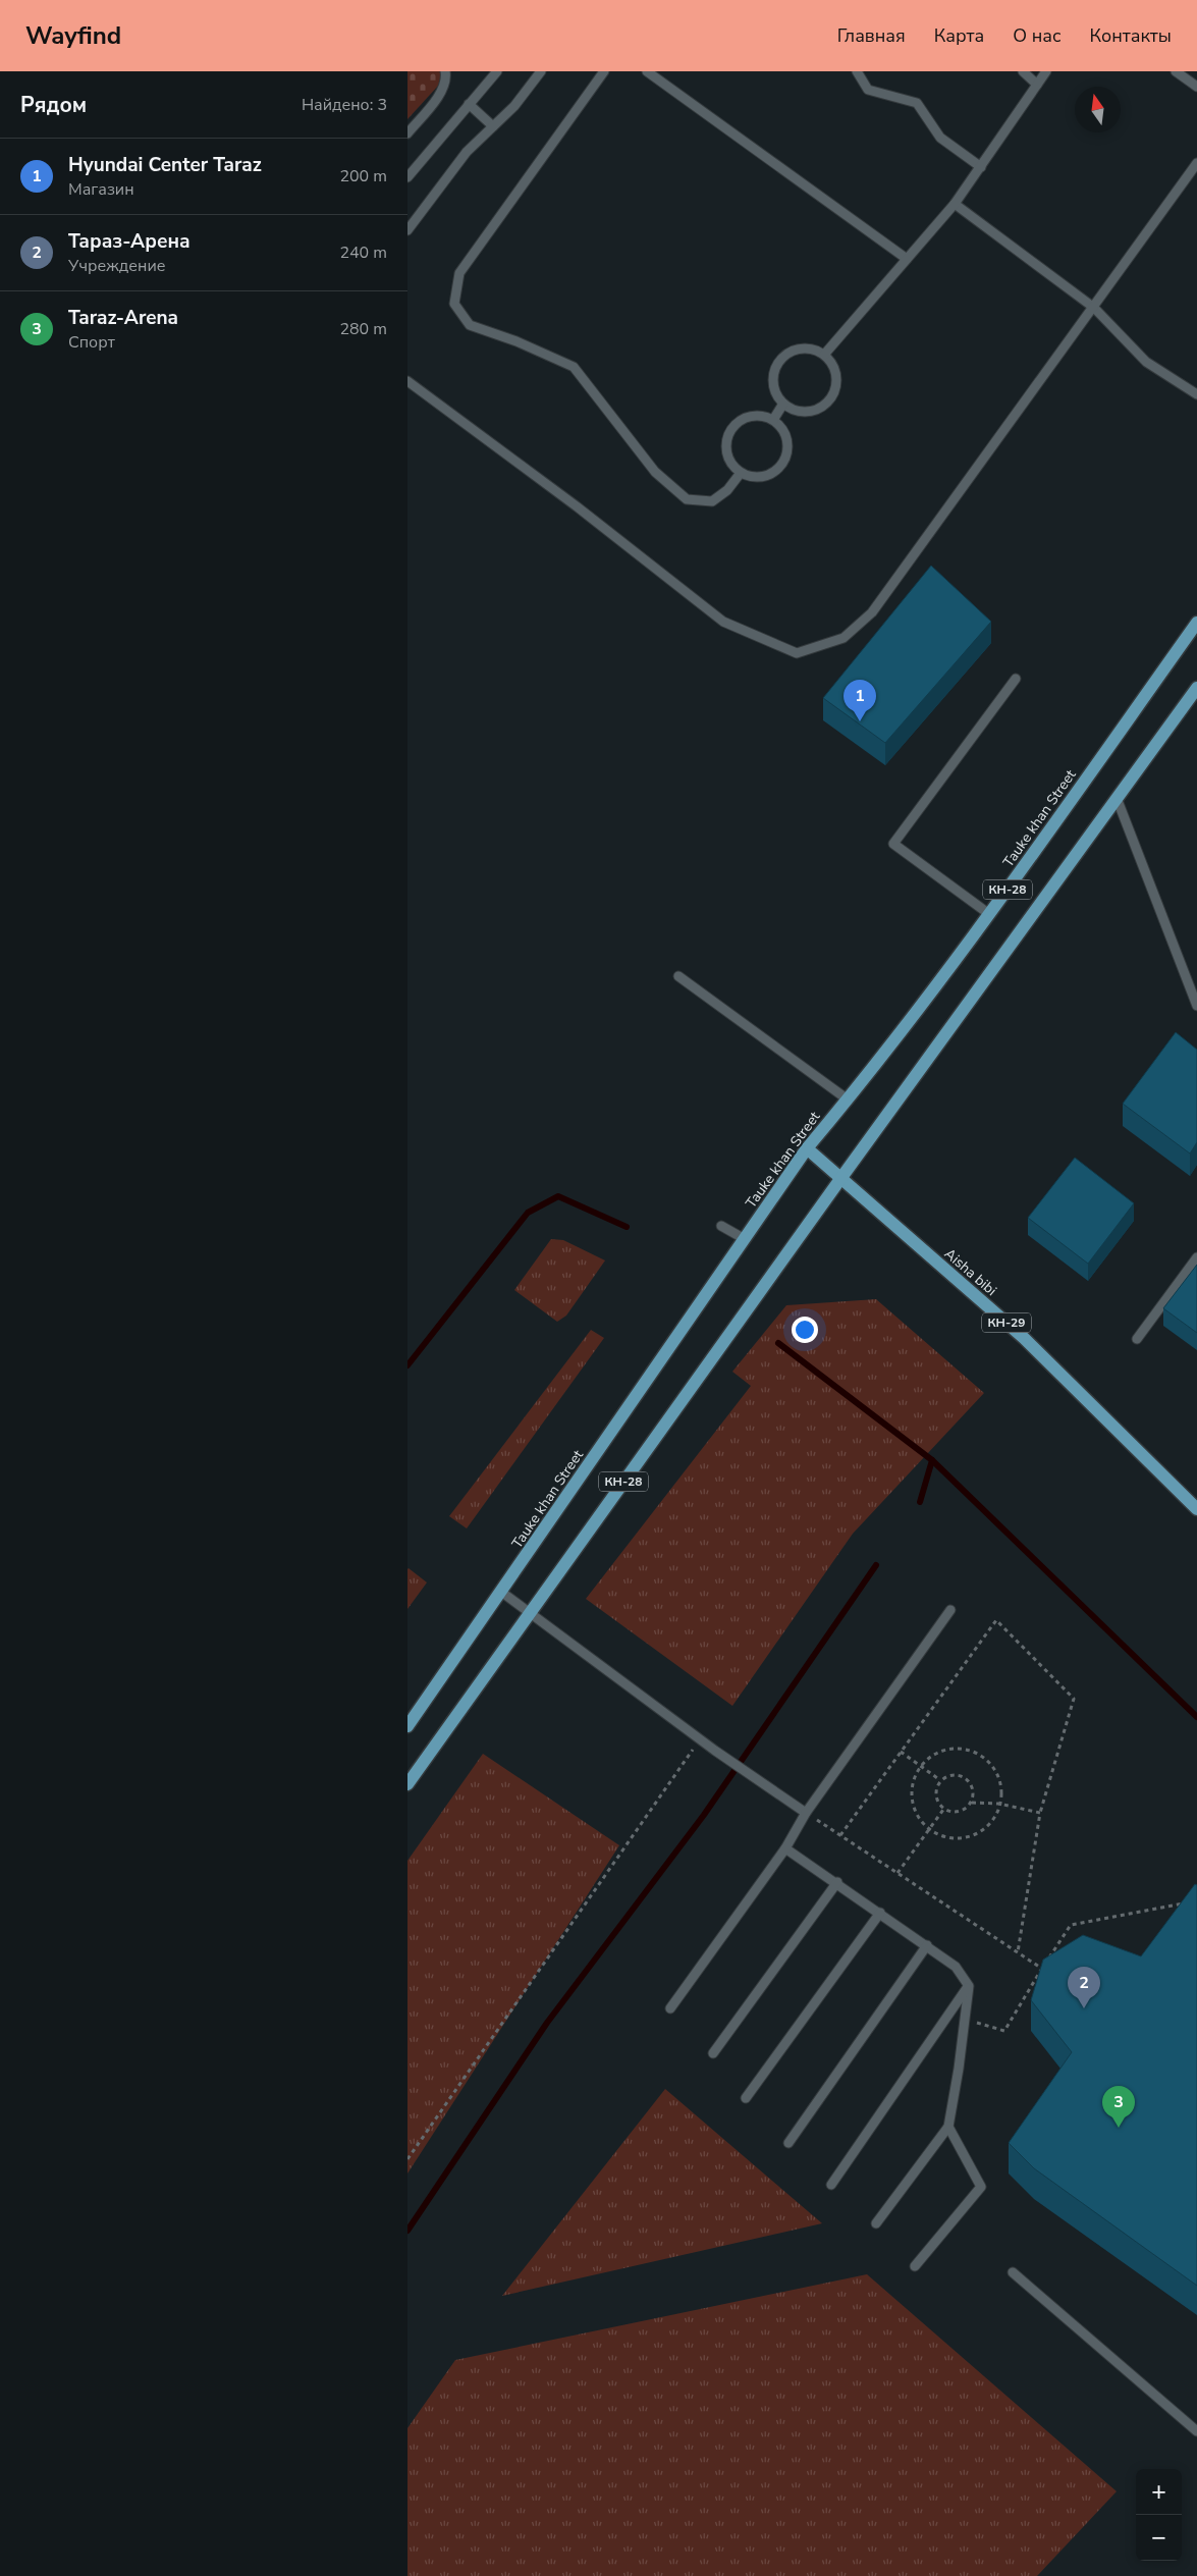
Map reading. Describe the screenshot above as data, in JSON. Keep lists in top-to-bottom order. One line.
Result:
{"streets":{"main road":["Tauke khan Street","КН-28","Aisha bibi","КН-29"]},"crossings":[["Tauke khan Street","Aisha bibi"],["КН-28","Aisha bibi"]],"north":"top","page":{"header":"Wayfind","nav":["Главная","Карта","О нас","Контакты"],"heading":["Рядом","Найдено: 3"],"list":[{"mark":"1","name":"Hyundai Center Taraz","note":"Магазин","value":"200 m"},{"mark":"2","name":"Тараз-Арена","note":"Учреждение","value":"240 m"},{"mark":"3","name":"Taraz-Arena","note":"Спорт","value":"280 m"}],"pins":["1","2","3"],"map_buttons":["+","−"]}}
